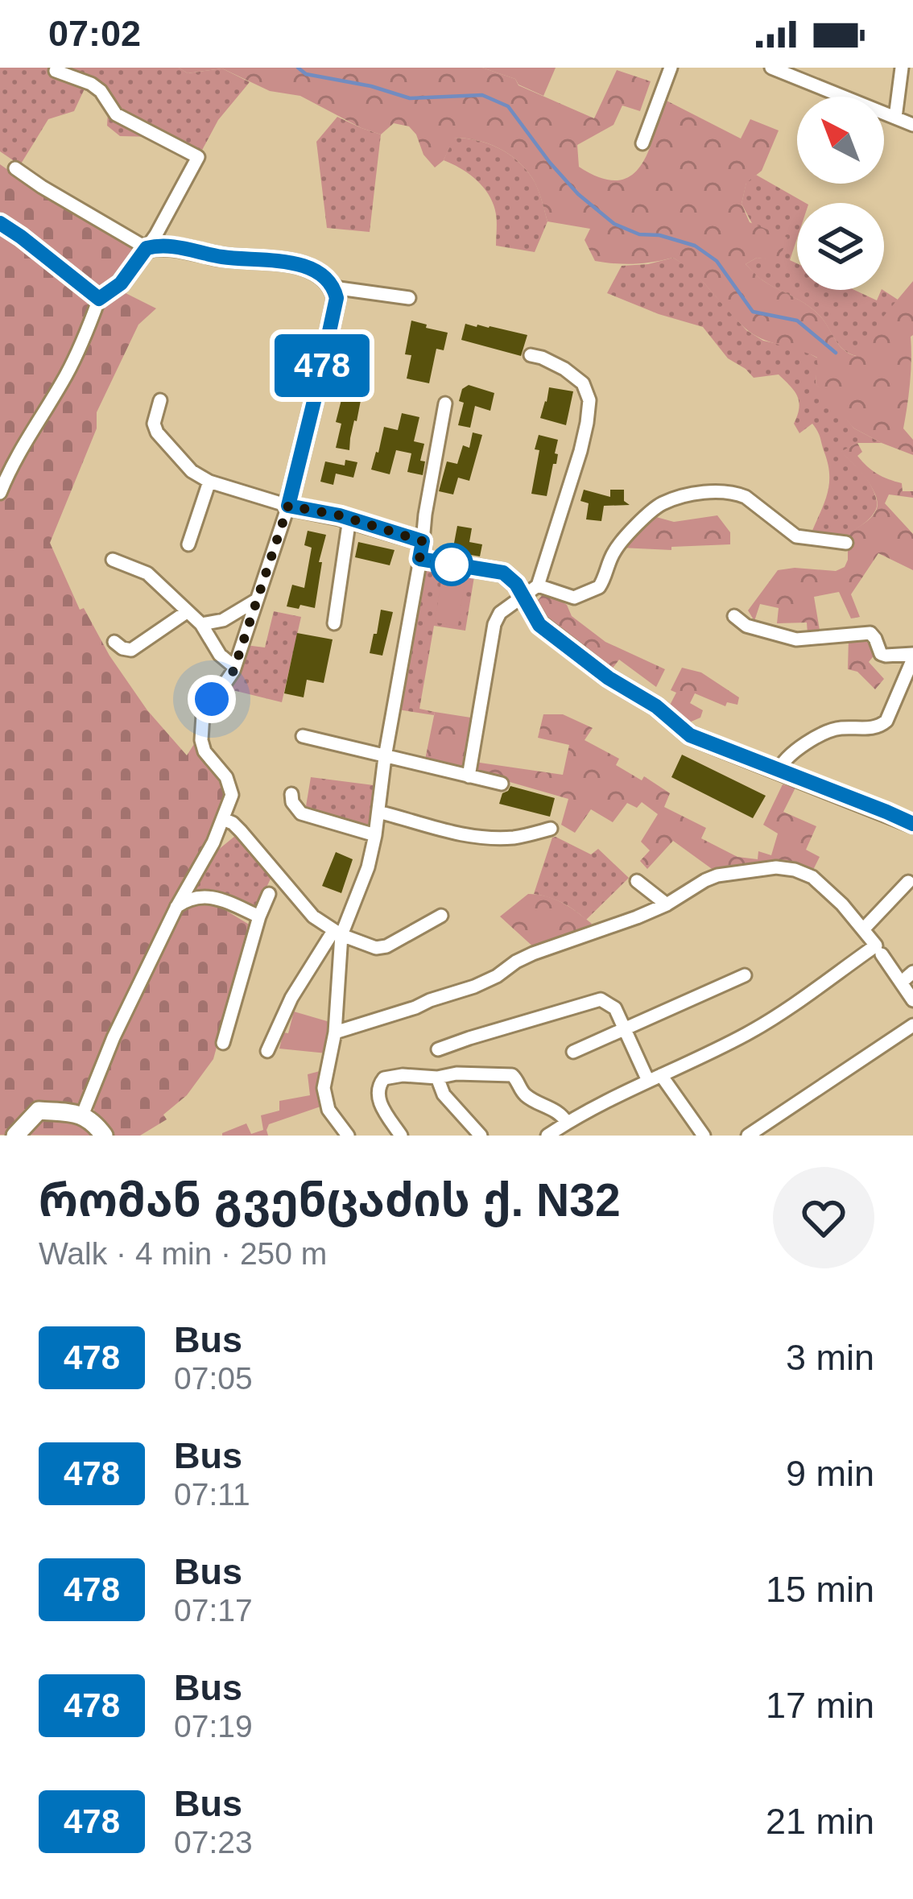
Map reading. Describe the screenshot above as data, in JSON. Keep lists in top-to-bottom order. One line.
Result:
{"lines":["bus line 478"],"north":"top left","page":{"status":"07:02","on_map":"478","heading":["რომან გვენცაძის ქ. N32","Walk · 4 min · 250 m"],"list":[{"mark":"478","name":"Bus","note":"07:05","value":"3 min"},{"mark":"478","name":"Bus","note":"07:11","value":"9 min"},{"mark":"478","name":"Bus","note":"07:17","value":"15 min"},{"mark":"478","name":"Bus","note":"07:19","value":"17 min"},{"mark":"478","name":"Bus","note":"07:23","value":"21 min"}]}}
